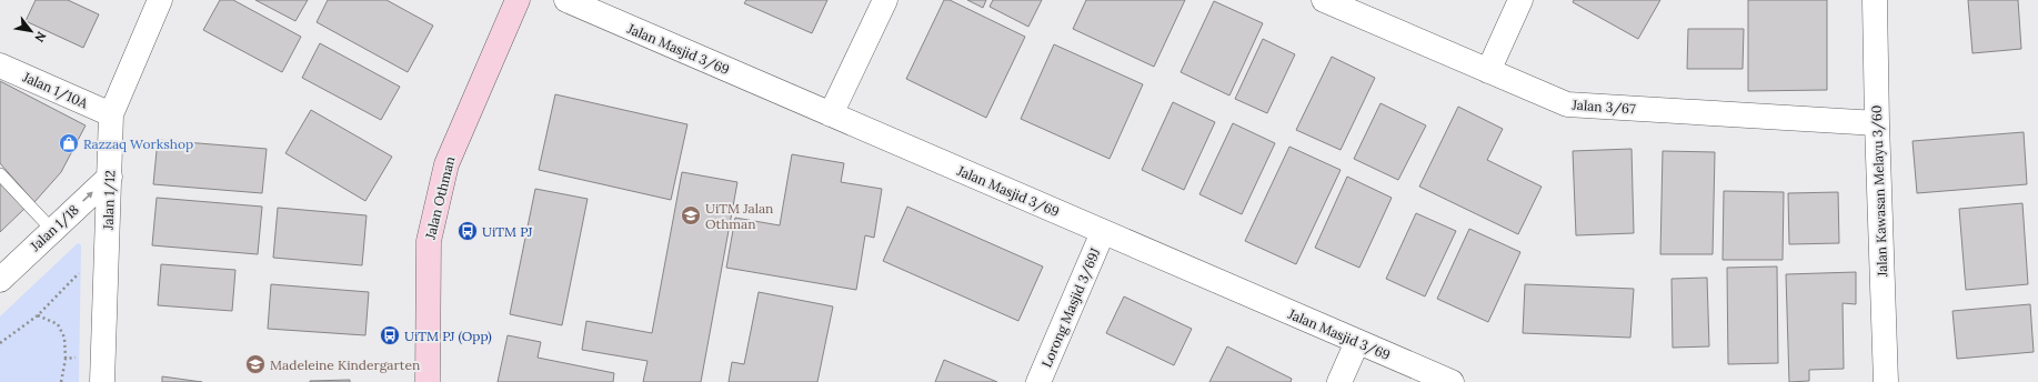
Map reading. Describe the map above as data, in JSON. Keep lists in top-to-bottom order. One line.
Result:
{"streets":{"main road":["Jalan Othman"],"street":["Jalan Masjid 3/69","Jalan 1/10A","Jalan 3/67","Jalan Kawasan Melayu 3/60","Jalan 1/12","Jalan 1/18","Lorong Masjid 3/69J"]},"crossings":[["Jalan Masjid 3/69","Lorong Masjid 3/69J"],["Jalan 1/10A","Jalan 1/12"],["Jalan 3/67","Jalan Kawasan Melayu 3/60"],["Jalan 1/12","Jalan 1/18"]],"one_way":["Jalan 1/18"],"places":{"shop":["Razzaq Workshop"],"school or university":["UiTM Jalan Othman","Madeleine Kindergarten"],"bus stop":["UiTM PJ","UiTM PJ (Opp)"]},"north":"bottom right"}
